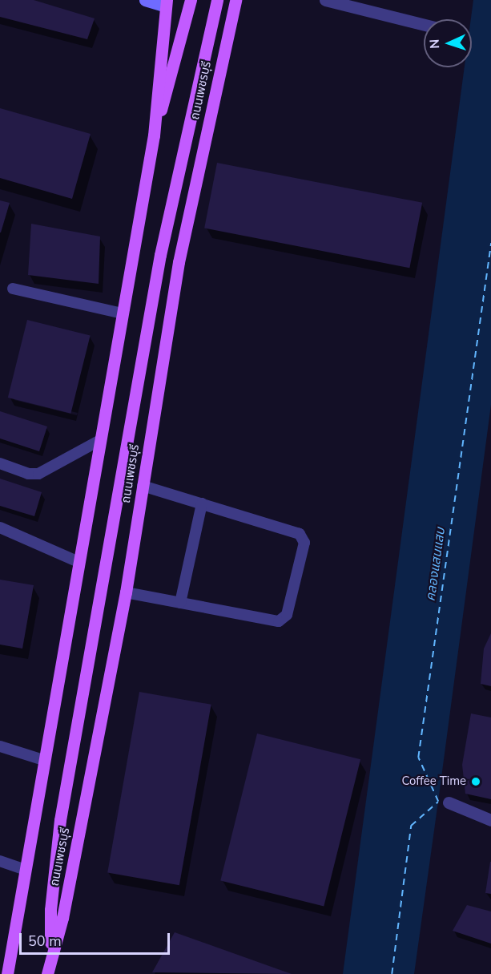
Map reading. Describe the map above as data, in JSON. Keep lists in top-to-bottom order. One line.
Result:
{"streets":{"main road":["ถนนเพชรบุรี"]},"water":["คลองแสนแสบ"],"places":["Coffee Time"],"scale_bar":"50 m","north":"left"}
